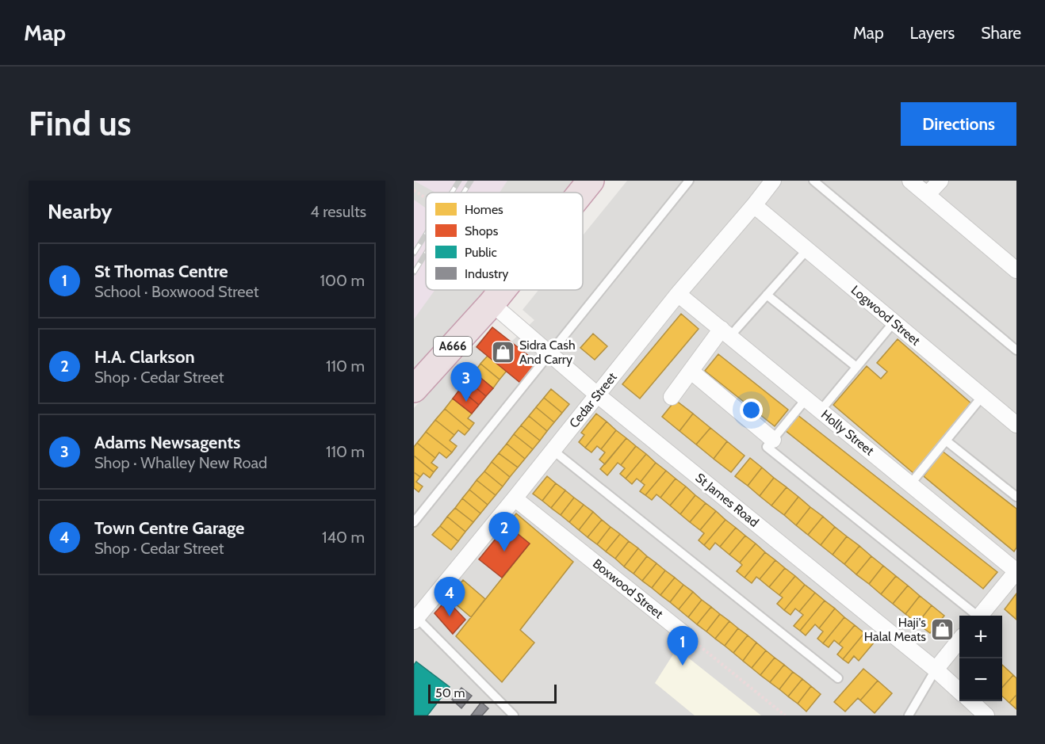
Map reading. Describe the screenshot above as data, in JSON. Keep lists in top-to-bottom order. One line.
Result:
{"streets":{"highway":["A666"],"street":["Logwood Street","Cedar Street","Holly Street","St James Road","Boxwood Street"]},"crossings":[["Logwood Street","Cedar Street"],["A666","St James Road"],["Cedar Street","Holly Street"],["Cedar Street","St James Road"],["Cedar Street","Boxwood Street"]],"places":{"shop":["Sidra Cash And Carry","Haji's Halal Meats"]},"legend":["Homes","Shops","Public","Industry"],"scale_bar":"50 m","page":{"header":"Map","nav":["Map","Layers","Share"],"buttons":"Directions","title":"Find us","heading":["Nearby","4 results"],"list":[{"mark":"1","name":"St Thomas Centre","note":"School · Boxwood Street","value":"100 m"},{"mark":"2","name":"H.A. Clarkson","note":"Shop · Cedar Street","value":"110 m"},{"mark":"3","name":"Adams Newsagents","note":"Shop · Whalley New Road","value":"110 m"},{"mark":"4","name":"Town Centre Garage","note":"Shop · Cedar Street","value":"140 m"}],"pins":["3","2","4","1"],"map_buttons":["+","−"],"scale":"50 m"}}
